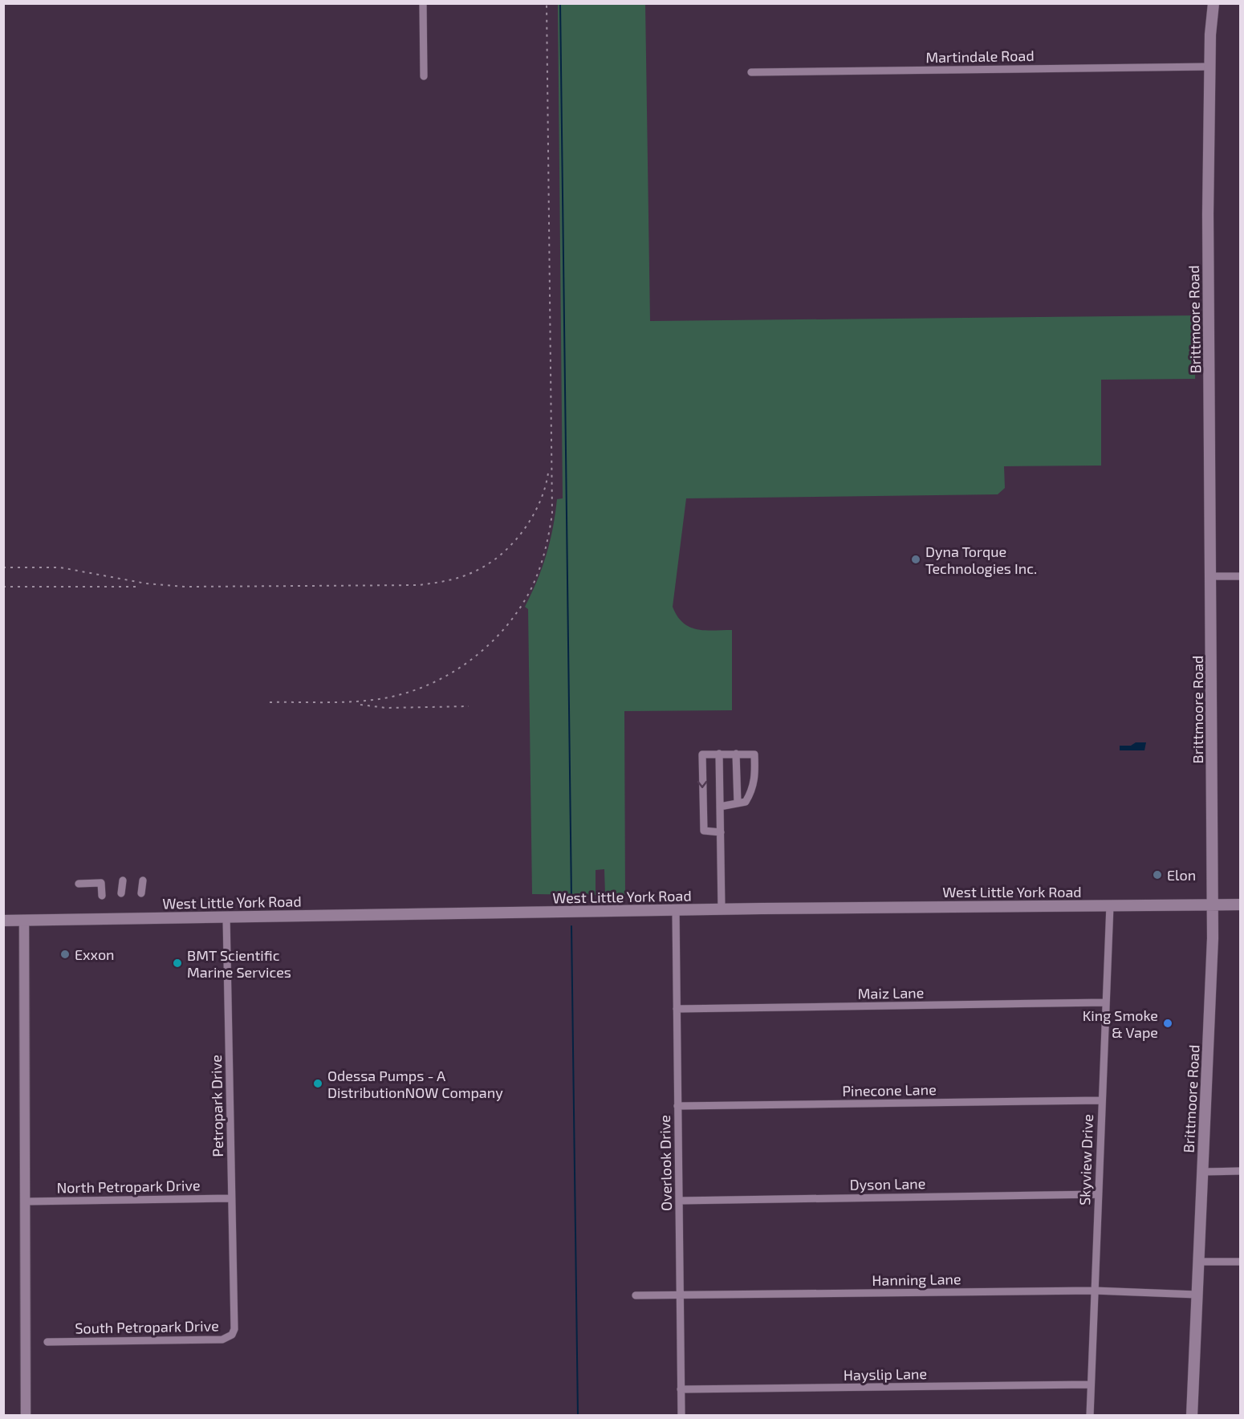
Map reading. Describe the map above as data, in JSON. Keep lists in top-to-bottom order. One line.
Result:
{"streets":{"main road":["Brittmoore Road","West Little York Road"],"street":["Martindale Road","Maiz Lane","Pinecone Lane","Petropark Drive","Skyview Drive","Overlook Drive","Dyson Lane","North Petropark Drive","Hanning Lane","South Petropark Drive","Hayslip Lane"]},"crossings":[["Martindale Road","Brittmoore Road"],["Brittmoore Road","West Little York Road"],["Brittmoore Road","Hanning Lane"],["West Little York Road","Petropark Drive"],["West Little York Road","Skyview Drive"],["West Little York Road","Overlook Drive"],["Maiz Lane","Skyview Drive"],["Maiz Lane","Overlook Drive"],["Pinecone Lane","Skyview Drive"],["Pinecone Lane","Overlook Drive"],["Petropark Drive","North Petropark Drive"],["Petropark Drive","South Petropark Drive"],["Skyview Drive","Dyson Lane"],["Skyview Drive","Hanning Lane"],["Skyview Drive","Hayslip Lane"],["Overlook Drive","Dyson Lane"],["Overlook Drive","Hanning Lane"],["Overlook Drive","Hayslip Lane"]],"places":["Dyna Torque Technologies Inc.","Elon","Exxon","BMT Scientific Marine Services","King Smoke & Vape","Odessa Pumps - A DistributionNOW Company"]}
